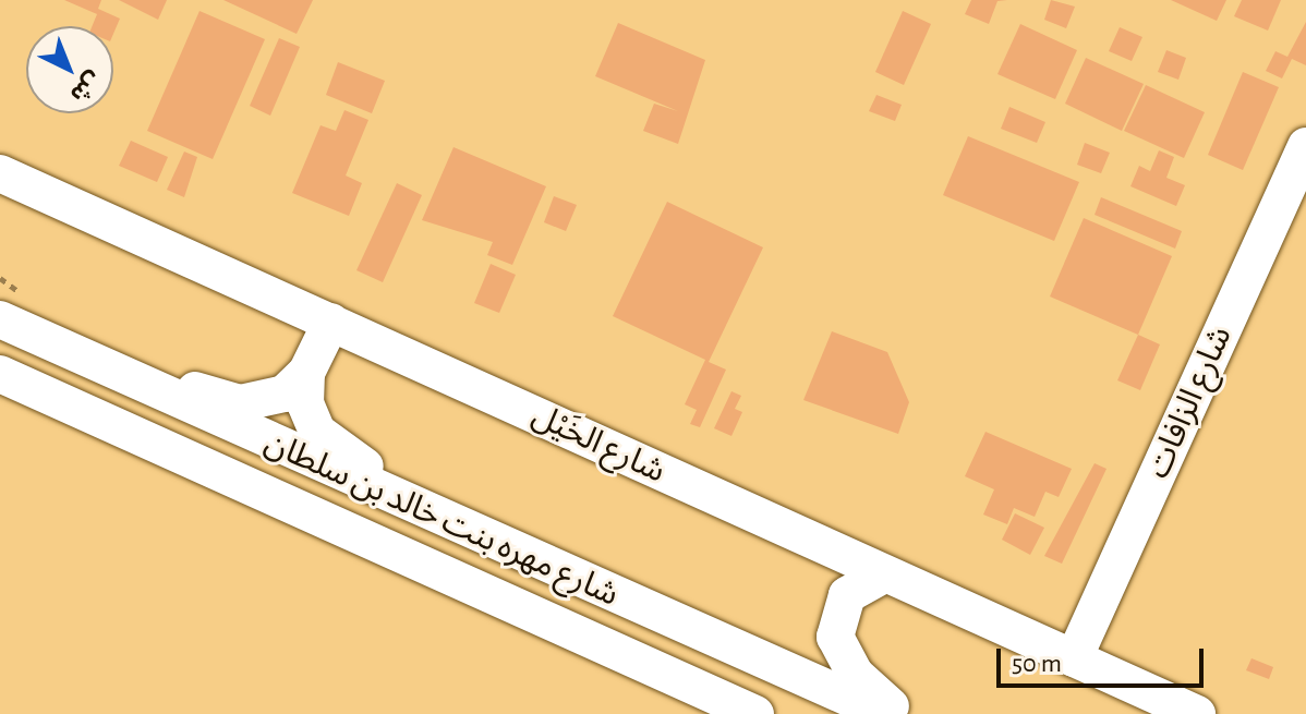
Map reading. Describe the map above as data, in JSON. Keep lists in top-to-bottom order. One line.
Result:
{"streets":{"street":["شارع الزافات","شارع الخَيْل","شارع مهره بنت خالد بن سلطان"]},"crossings":[["شارع الزافات","شارع الخَيْل"]],"scale_bar":"50 m","north":"bottom right"}
